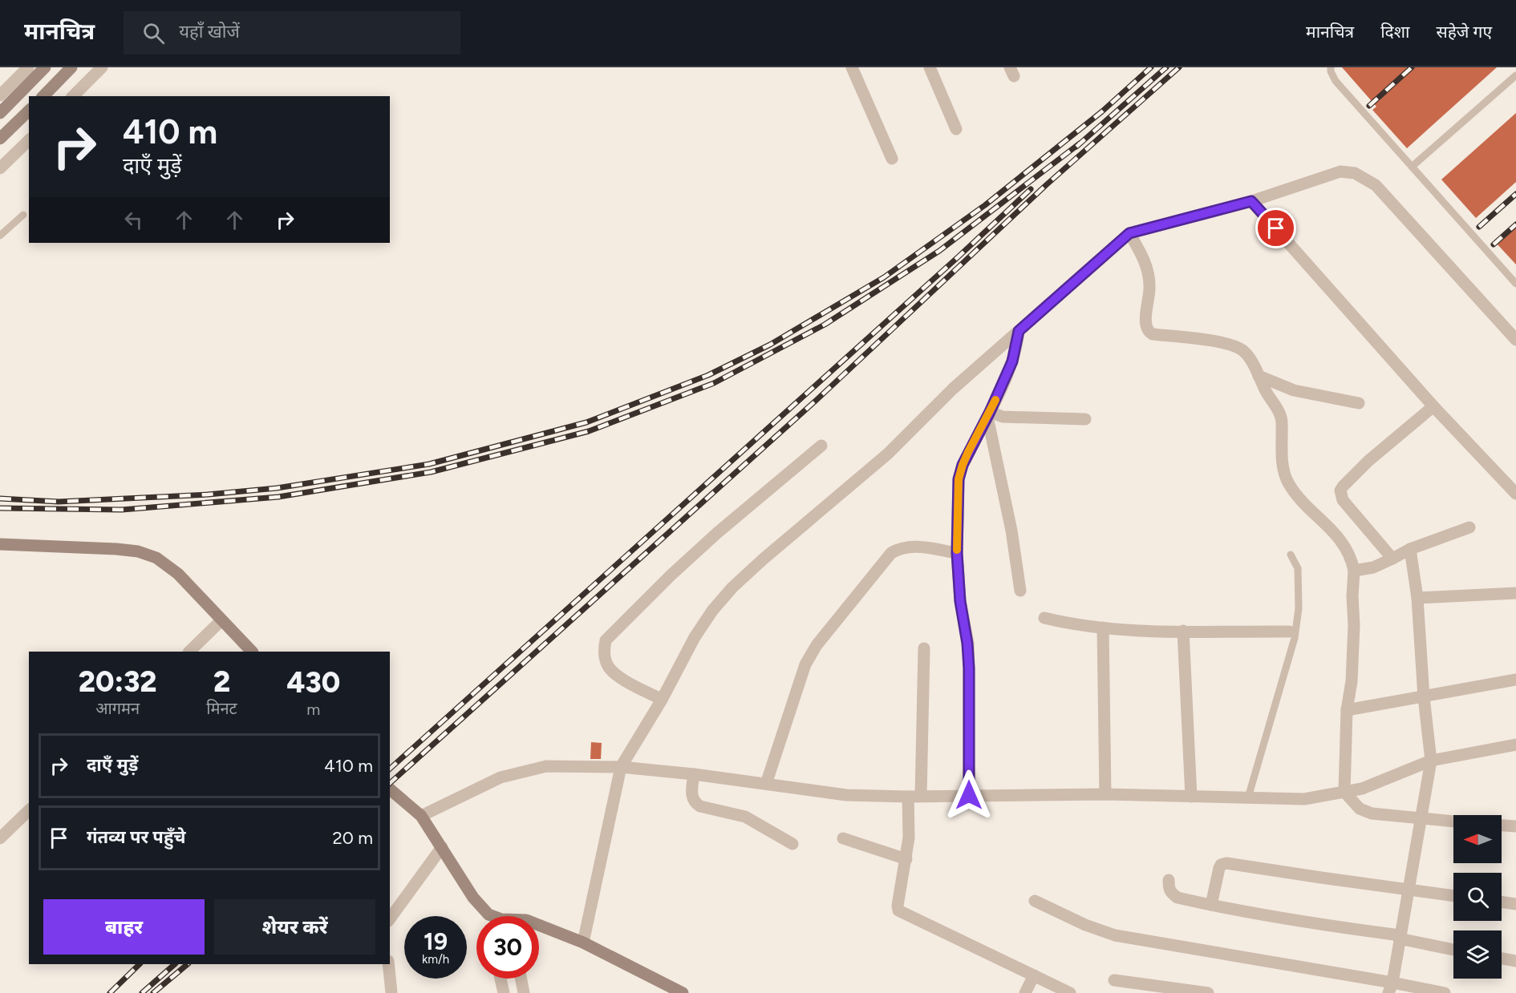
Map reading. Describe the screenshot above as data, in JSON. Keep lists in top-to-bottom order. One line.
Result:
{"north":"left","page":{"header":"मानचित्र","search":"यहाँ खोजें","nav":["मानचित्र","दिशा","सहेजे गए"],"turn":["410 m","दाएँ मुड़ें"],"eta":["20:32","आगमन","2","मिनट","430","m"],"list":[{"name":"दाएँ मुड़ें","value":"410 m"},{"name":"गंतव्य पर पहुँचे","value":"20 m"}],"buttons":["बाहर","शेयर करें"],"speed":"19 km/h","limit":"30"}}
